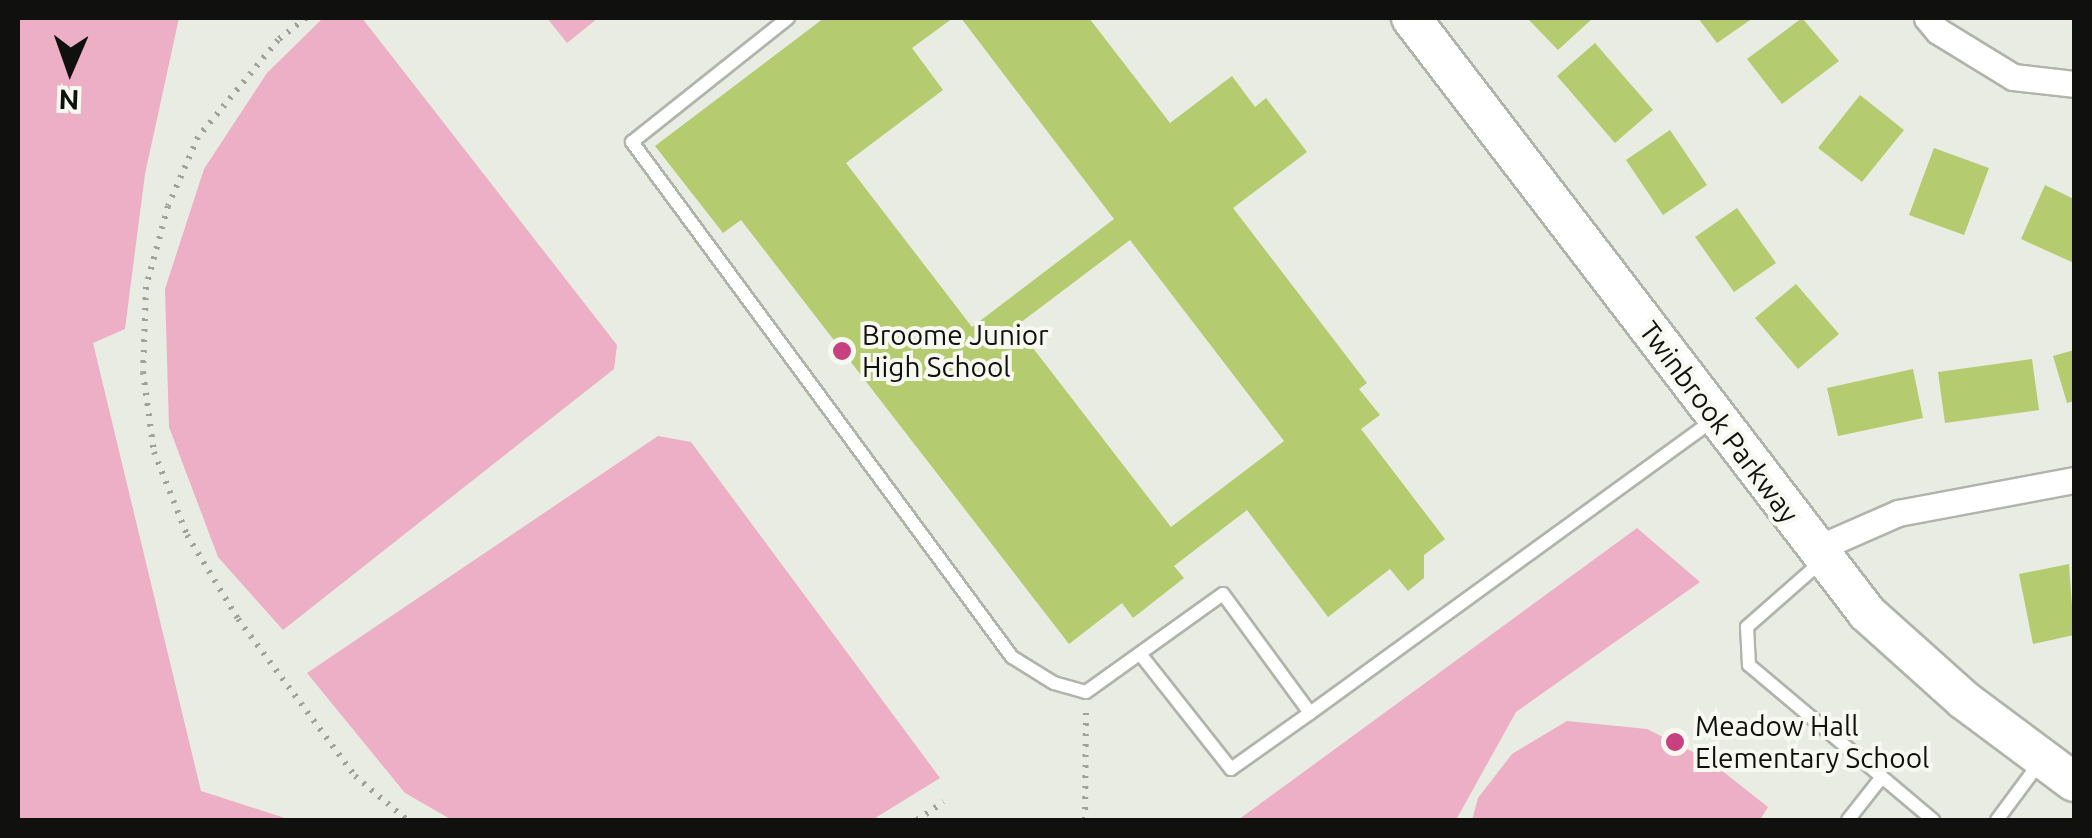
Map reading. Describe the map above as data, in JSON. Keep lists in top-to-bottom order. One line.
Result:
{"streets":{"street":["Twinbrook Parkway"]},"places":["Broome Junior High School","Meadow Hall Elementary School"],"north":"bottom"}
